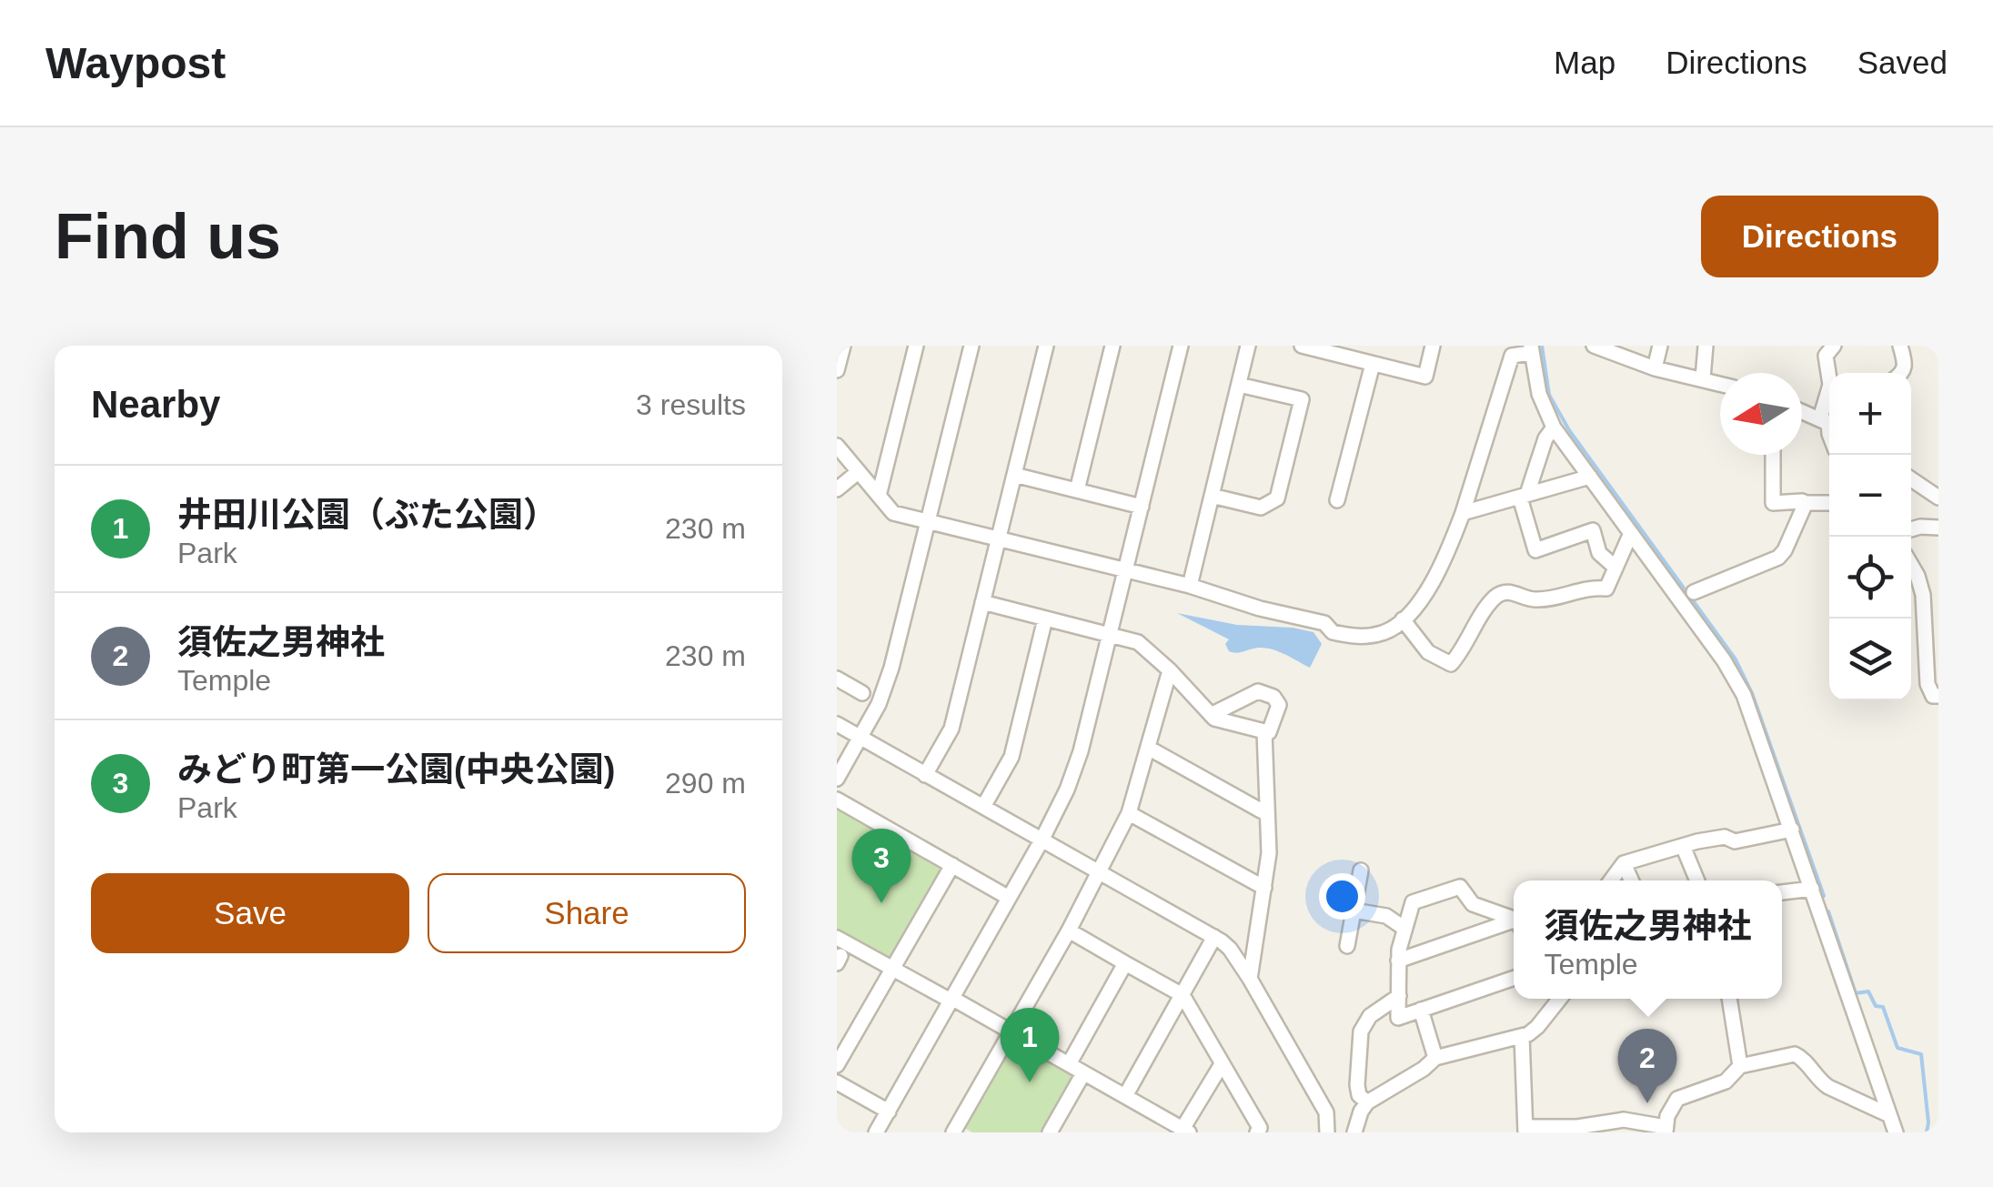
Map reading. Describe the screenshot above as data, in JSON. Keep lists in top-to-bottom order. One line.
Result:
{"north":"left","page":{"header":"Waypost","nav":["Map","Directions","Saved"],"buttons":["Directions",["Save","Share"]],"title":"Find us","heading":["Nearby","3 results"],"map_buttons":["+","−"],"list":[{"mark":"1","name":"井田川公園（ぶた公園）","note":"Park","value":"230 m"},{"mark":"2","name":"須佐之男神社","note":"Temple","value":"230 m"},{"mark":"3","name":"みどり町第一公園(中央公園)","note":"Park","value":"290 m"}],"pins":["3","1","2"],"popup":["須佐之男神社","Temple"]}}
